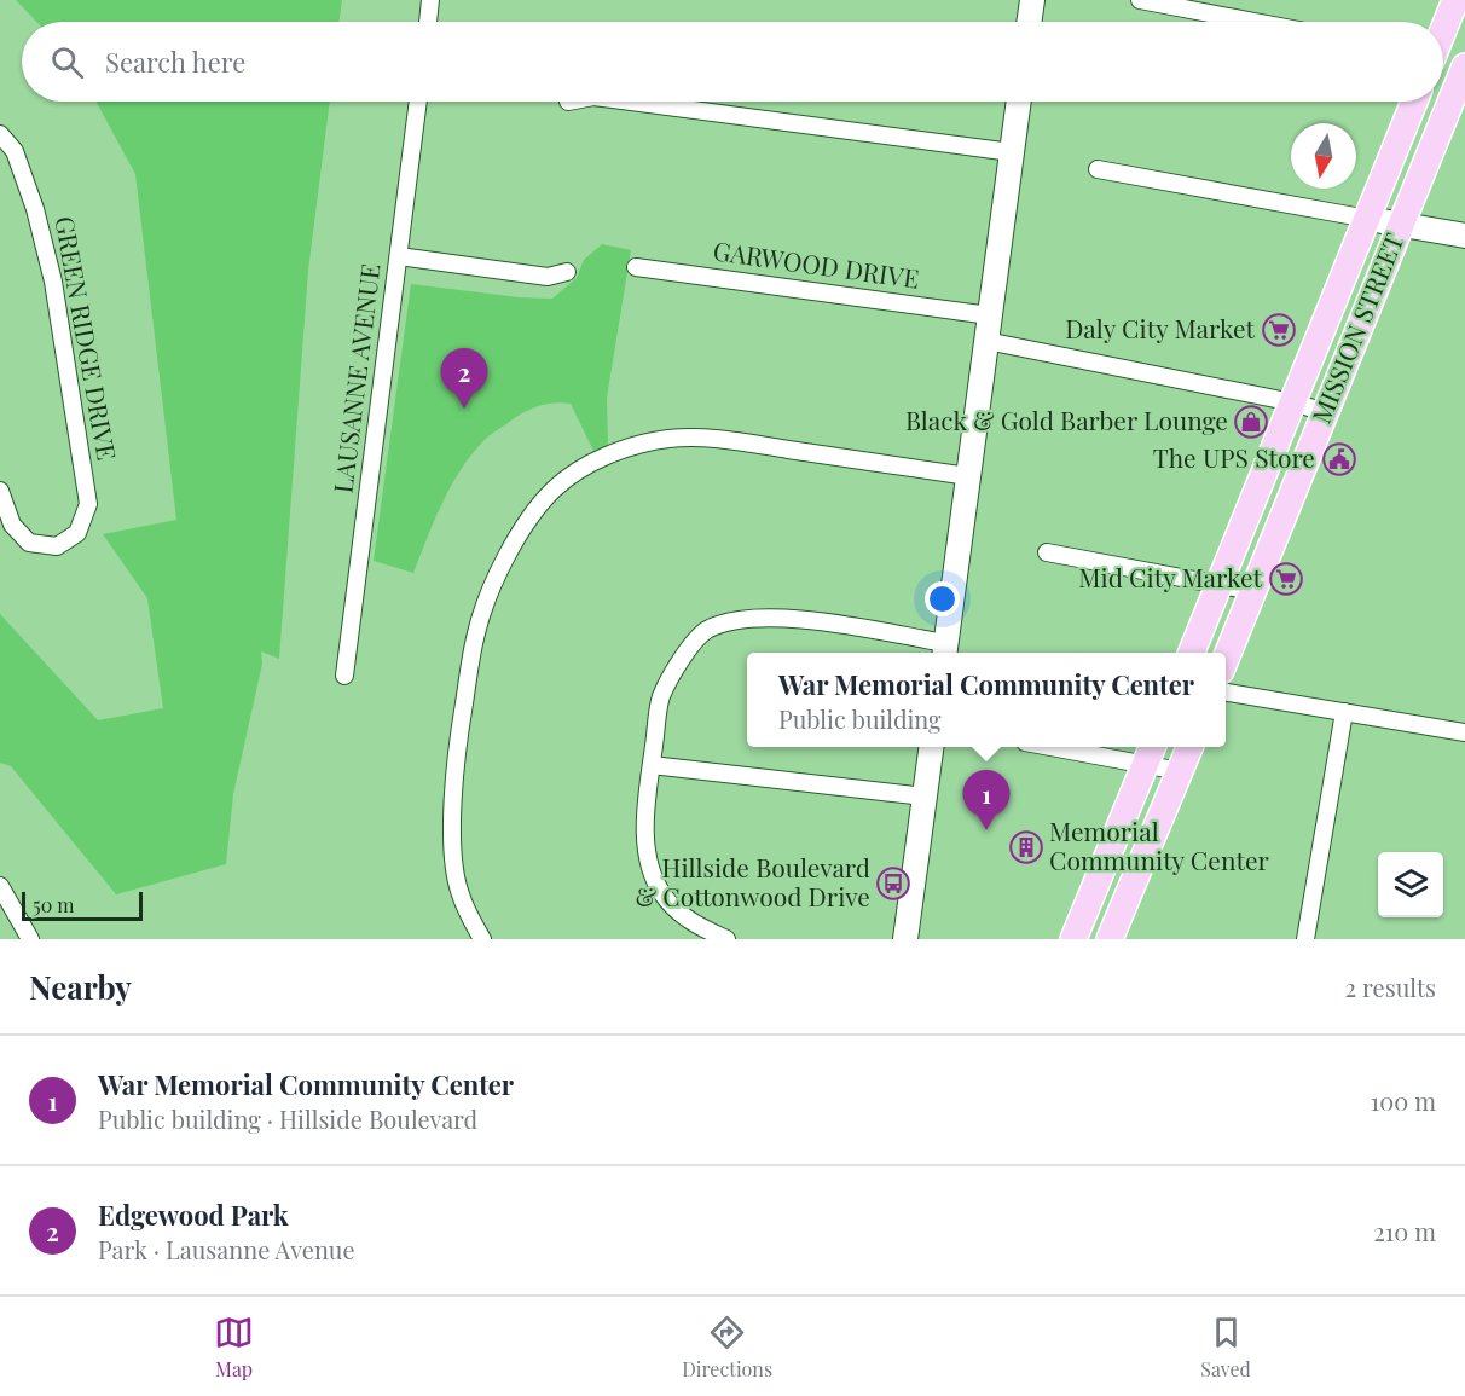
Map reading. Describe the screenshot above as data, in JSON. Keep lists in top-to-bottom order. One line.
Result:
{"streets":{"main road":["MISSION STREET"],"street":["GARWOOD DRIVE","GREEN RIDGE DRIVE","LAUSANNE AVENUE"]},"places":{"supermarket":["Daly City Market","Mid City Market"],"shop":["Black & Gold Barber Lounge"],"public building":["The UPS Store"],"building":["Memorial Community Center"],"bus stop":["Hillside Boulevard & Cottonwood Drive"]},"scale_bar":"50 m","north":"bottom","page":{"search":"Search here","pins":["2","1"],"popup":["War Memorial Community Center","Public building"],"scale":"50 m","heading":["Nearby","2 results"],"list":[{"mark":"1","name":"War Memorial Community Center","note":"Public building · Hillside Boulevard","value":"100 m"},{"mark":"2","name":"Edgewood Park","note":"Park · Lausanne Avenue","value":"210 m"}],"nav":["Map","Directions","Saved"]}}
